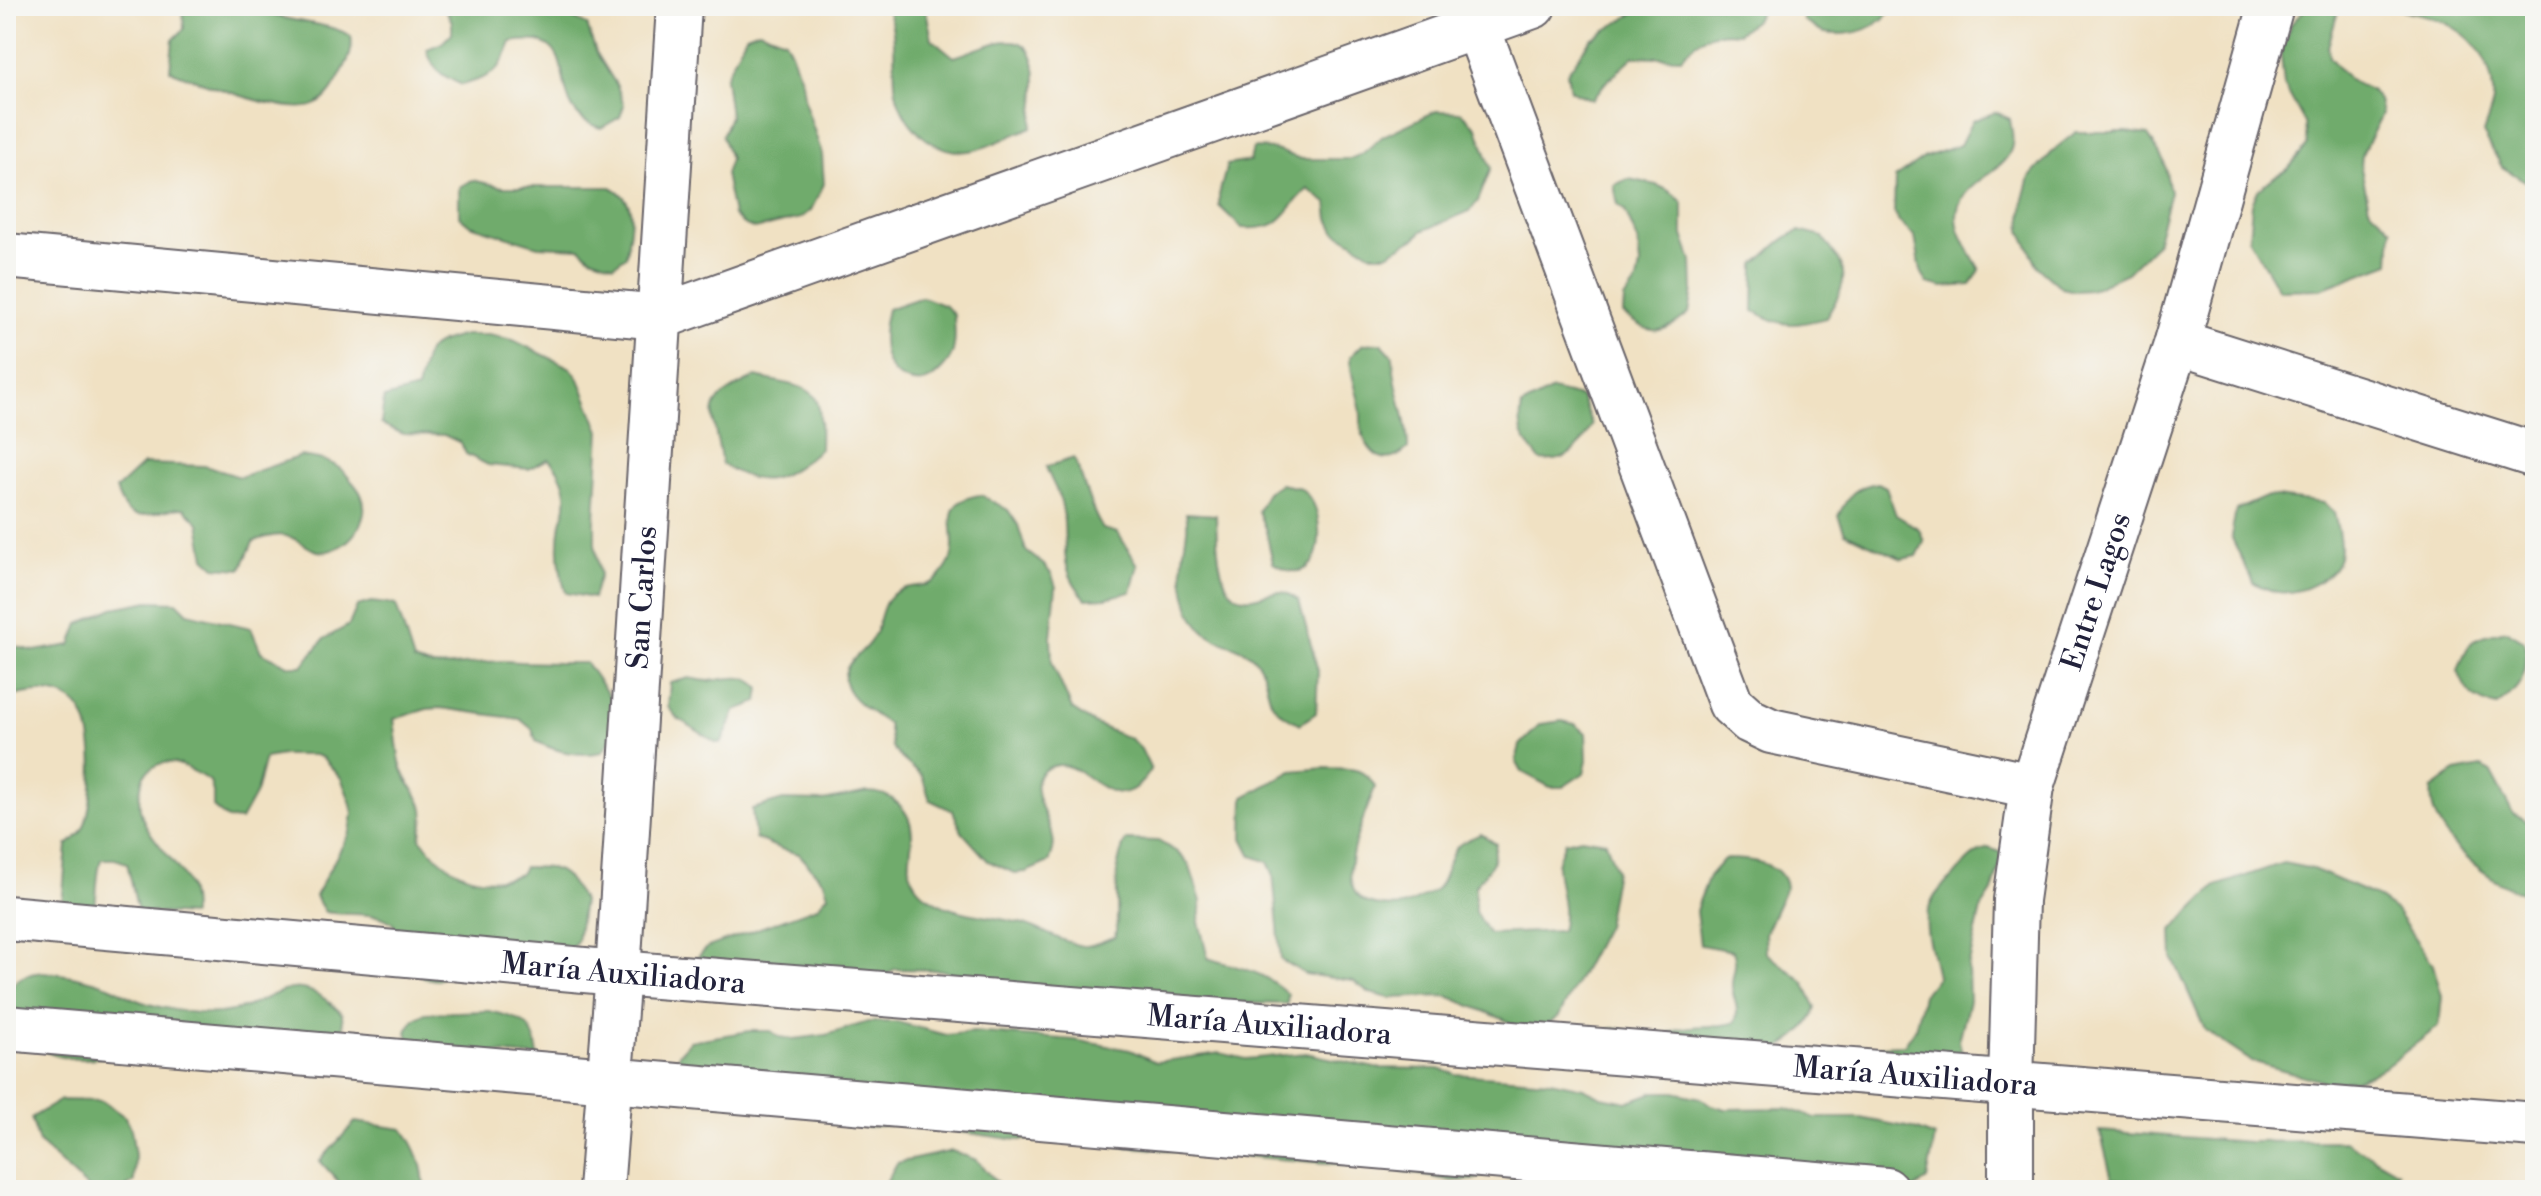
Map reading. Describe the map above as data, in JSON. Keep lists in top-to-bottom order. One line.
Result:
{"streets":{"street":["Entre Lagos","San Carlos","María Auxiliadora"]},"crossings":[["Entre Lagos","María Auxiliadora"],["San Carlos","María Auxiliadora"]]}
